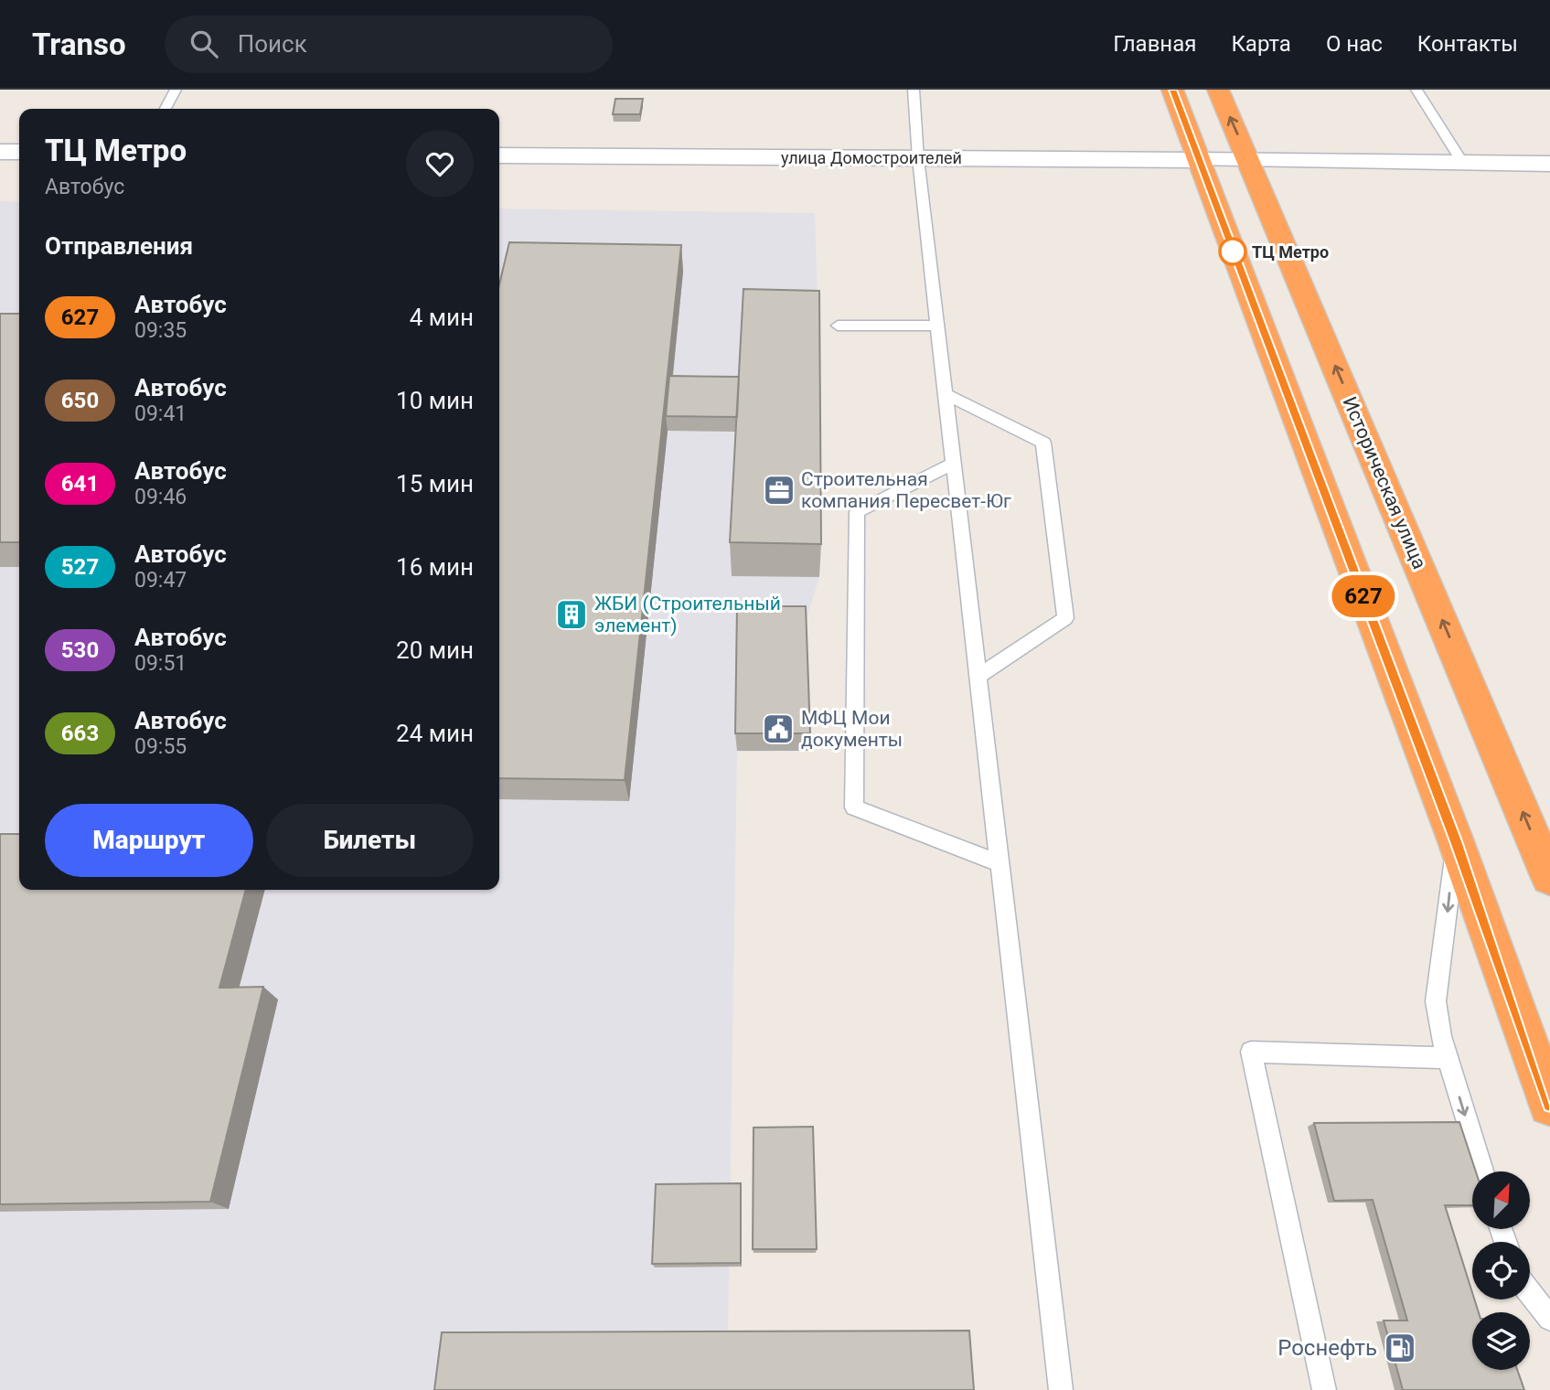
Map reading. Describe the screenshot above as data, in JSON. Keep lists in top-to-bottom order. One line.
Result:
{"streets":{"highway":["Историческая улица"],"street":["улица Домостроителей"]},"crossings":[["улица Домостроителей","Историческая улица"]],"places":{"other":["ТЦ Метро"],"office":["Строительная компания Пересвет-Юг"],"building":["ЖБИ (Строительный элемент)"],"public building":["МФЦ Мои документы"],"fuel station":["Роснефть"]},"lines":["bus line 627"],"north":"top right","page":{"header":"Transo","search":"Поиск","nav":["Главная","Карта","О нас","Контакты"],"on_map":"627","heading":[["ТЦ Метро","Автобус"],"Отправления"],"list":[{"mark":"627","name":"Автобус","note":"09:35","value":"4 мин"},{"mark":"650","name":"Автобус","note":"09:41","value":"10 мин"},{"mark":"641","name":"Автобус","note":"09:46","value":"15 мин"},{"mark":"527","name":"Автобус","note":"09:47","value":"16 мин"},{"mark":"530","name":"Автобус","note":"09:51","value":"20 мин"},{"mark":"663","name":"Автобус","note":"09:55","value":"24 мин"}],"buttons":["Маршрут","Билеты"]}}
